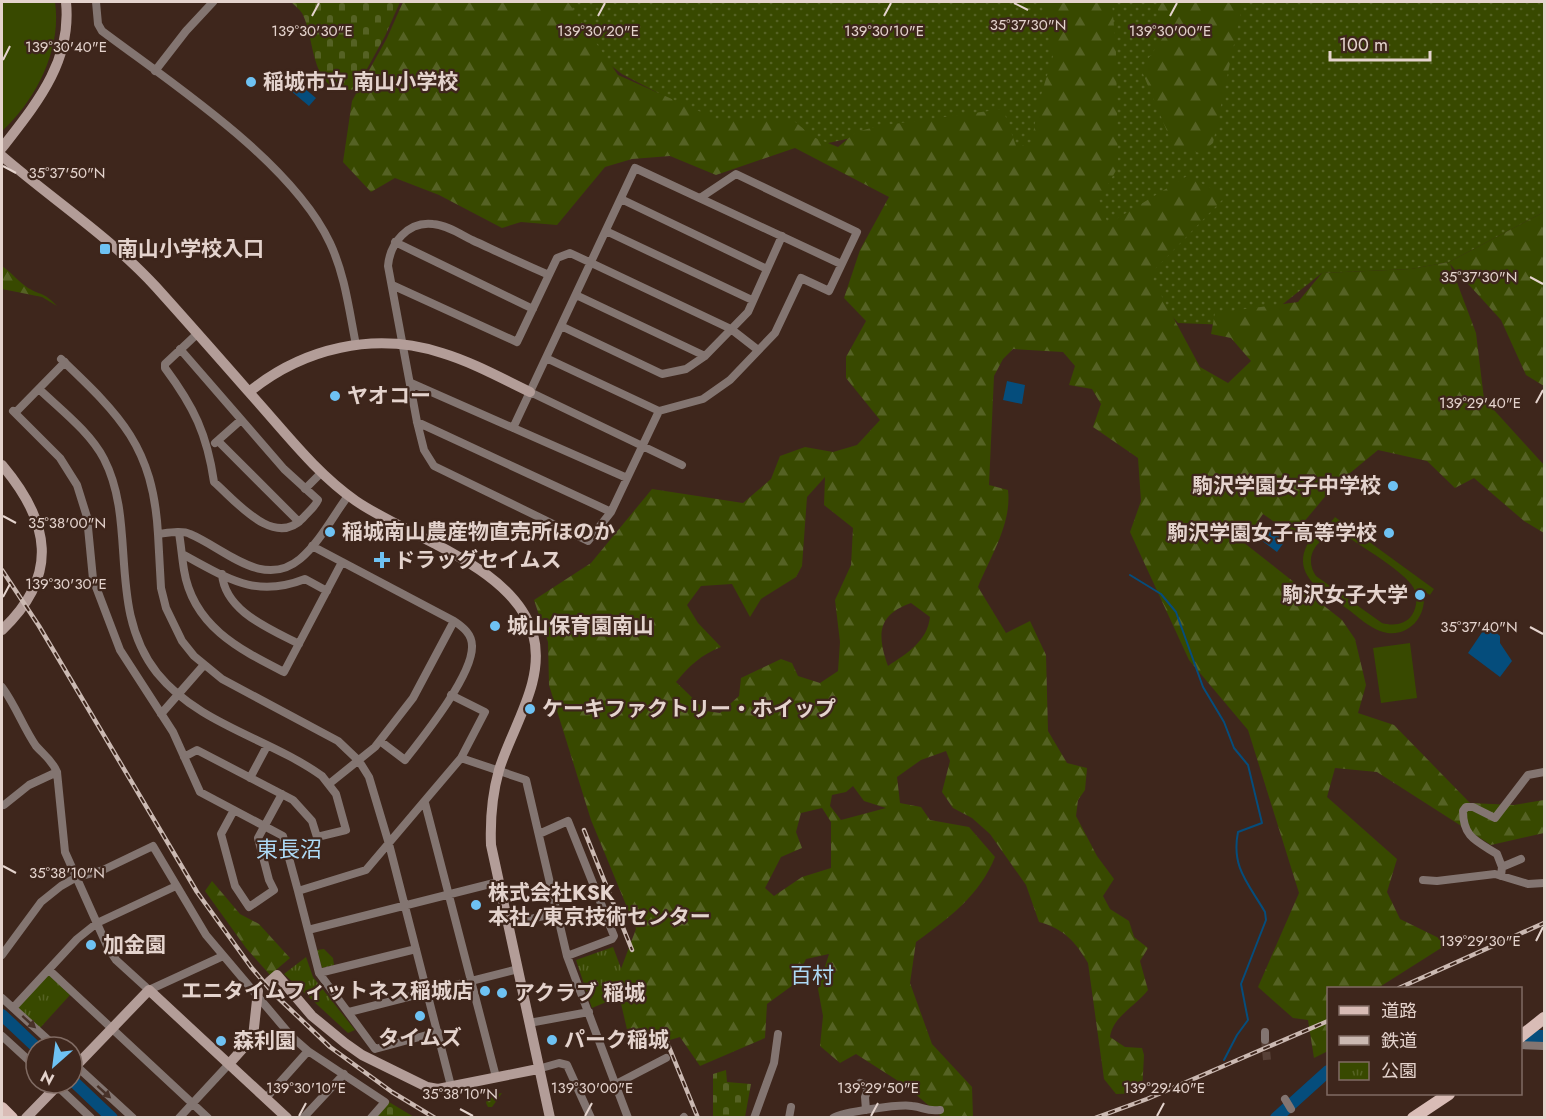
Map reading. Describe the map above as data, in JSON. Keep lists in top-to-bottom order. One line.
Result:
{"districts":["東長沼","百村"],"places":{"other":["稲城市立 南山小学校","ヤオコー","駒沢学園女子中学校","稲城南山農産物直売所ほのか","駒沢学園女子高等学校","駒沢女子大学","城山保育園南山","ケーキファクトリー・ホイップ","株式会社KSK 本社/東京技術センター","加金園","エニタイムフィットネス稲城店","アクラブ 稲城","タイムズ","パーク稲城","森利園"],"transit":["南山小学校入口"],"health":["ドラッグセイムス"]},"legend":["道路","鉄道","公園"],"scale_bar":"100 m","north":"bottom left","coordinates":["35°37'30\"N","139°30'30\"E","139°30'20\"E","139°30'10\"E","139°30'00\"E","139°30'40\"E","35°37'50\"N","139°29'40\"E","35°38'00\"N","35°37'40\"N","35°38'10\"N","139°29'30\"E","139°29'50\"E"]}
